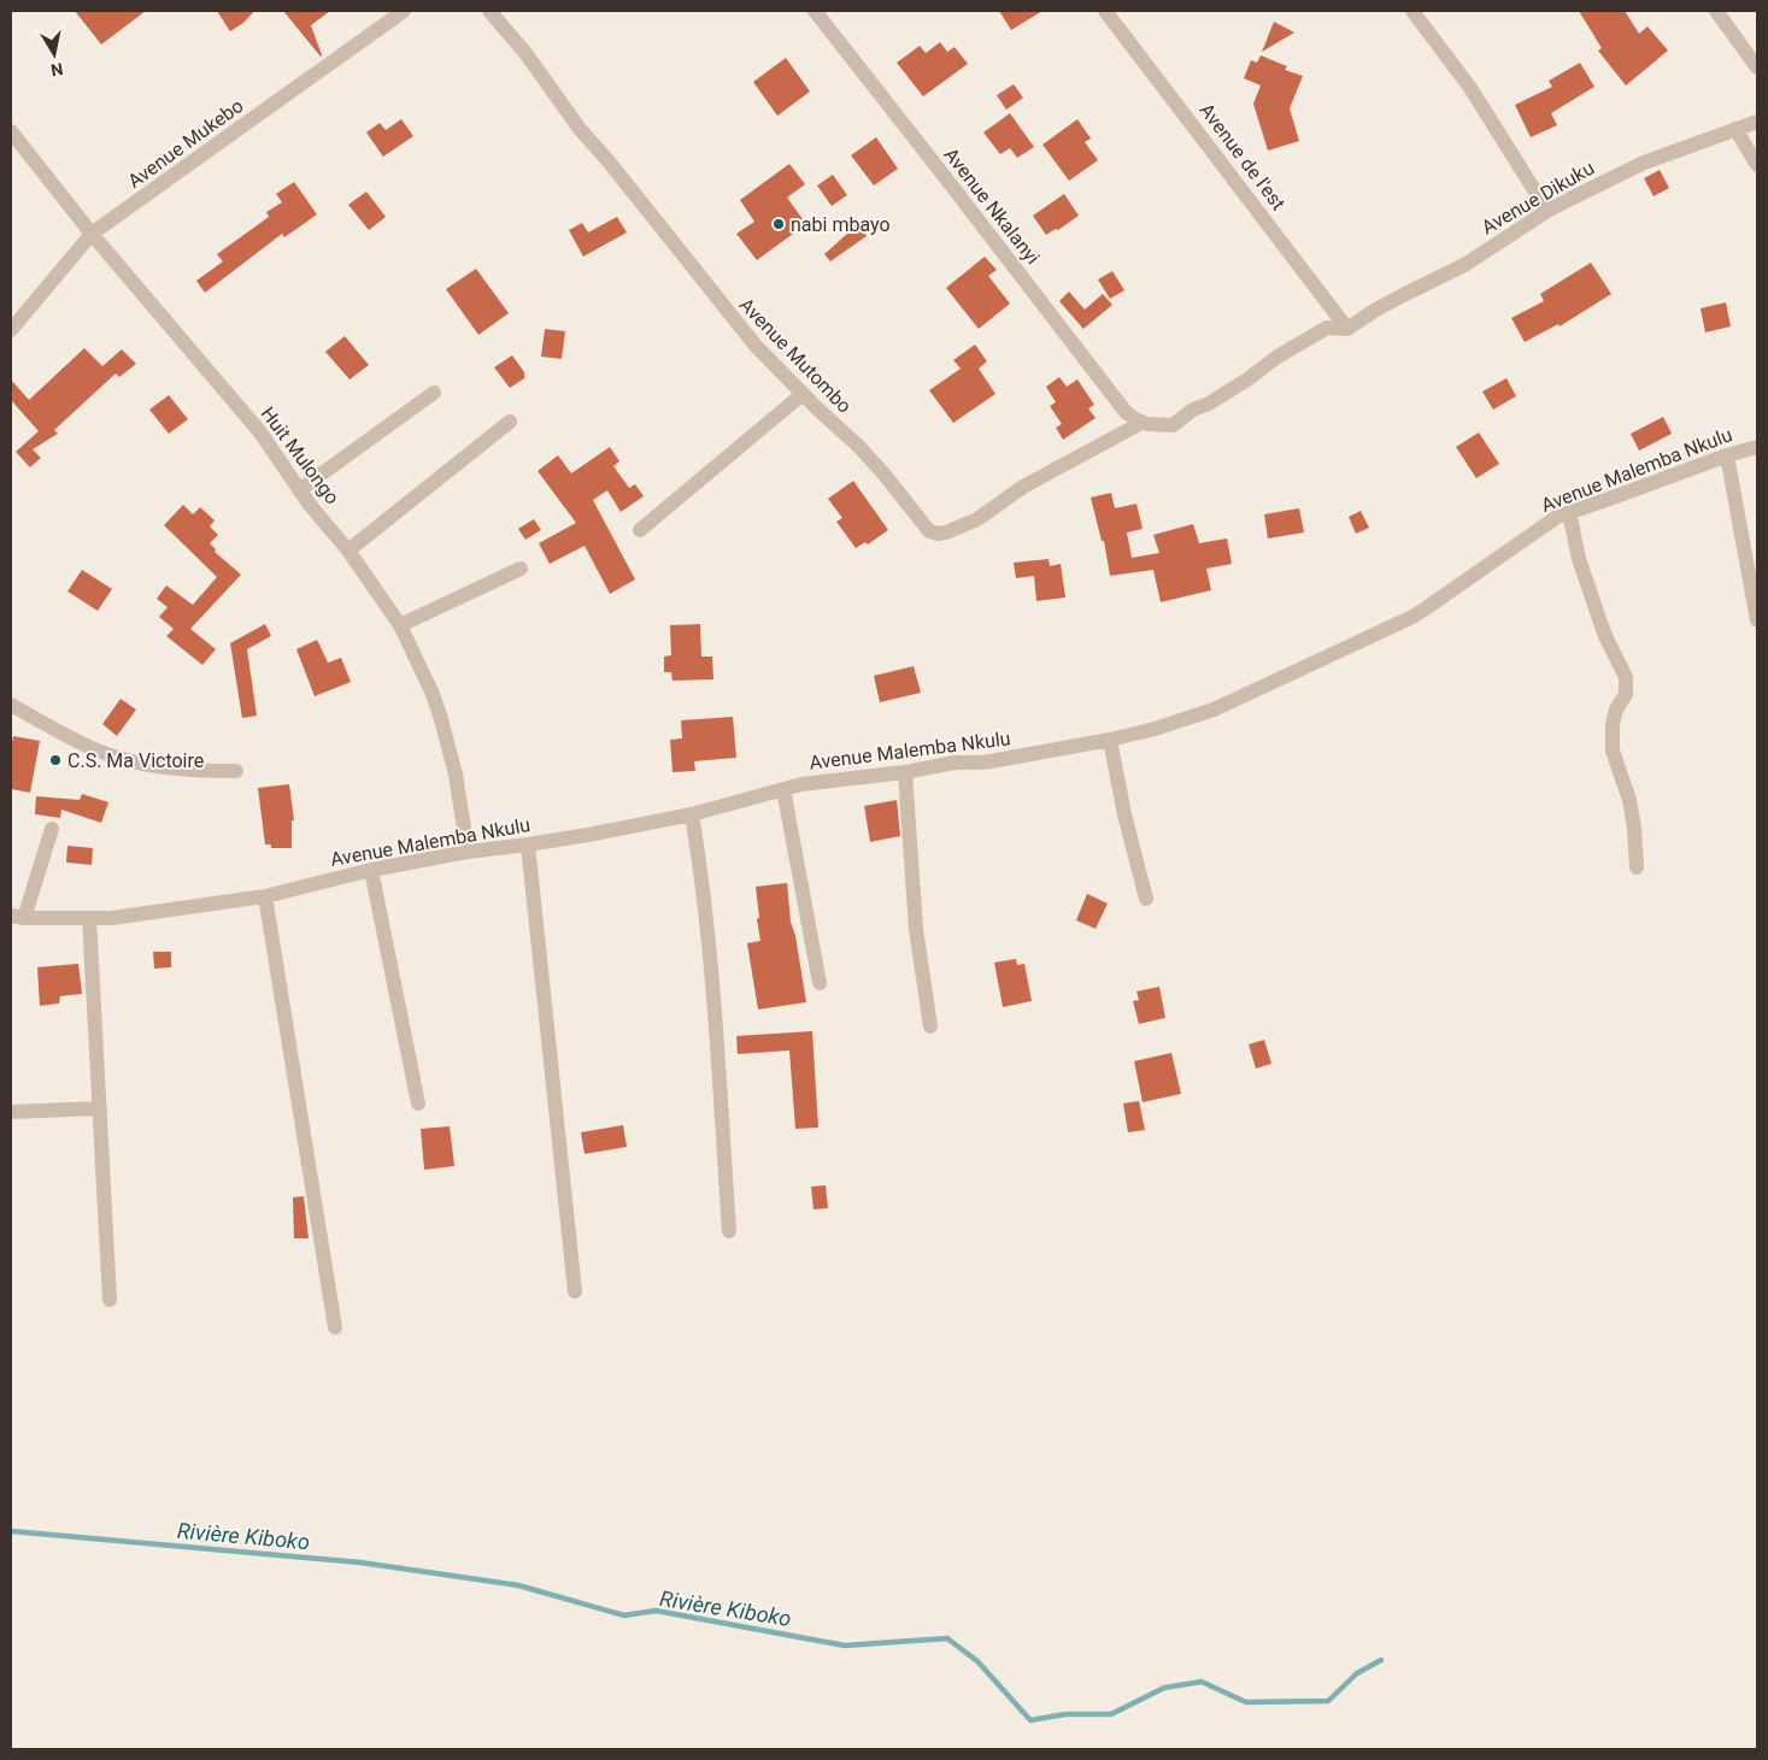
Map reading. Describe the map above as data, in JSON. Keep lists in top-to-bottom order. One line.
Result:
{"streets":{"street":["Avenue Mukebo","Avenue de l'est","Avenue Dikuku","Avenue Nkalanyi","Avenue Mutombo","Huit Mulongo","Avenue Malemba Nkulu"]},"crossings":[["Avenue Mukebo","Huit Mulongo"],["Avenue de l'est","Avenue Dikuku"],["Avenue Nkalanyi","Avenue Mutombo"],["Huit Mulongo","Avenue Malemba Nkulu"]],"water":["Rivière Kiboko"],"places":["nabi mbayo","C.S. Ma Victoire"],"north":"bottom"}
